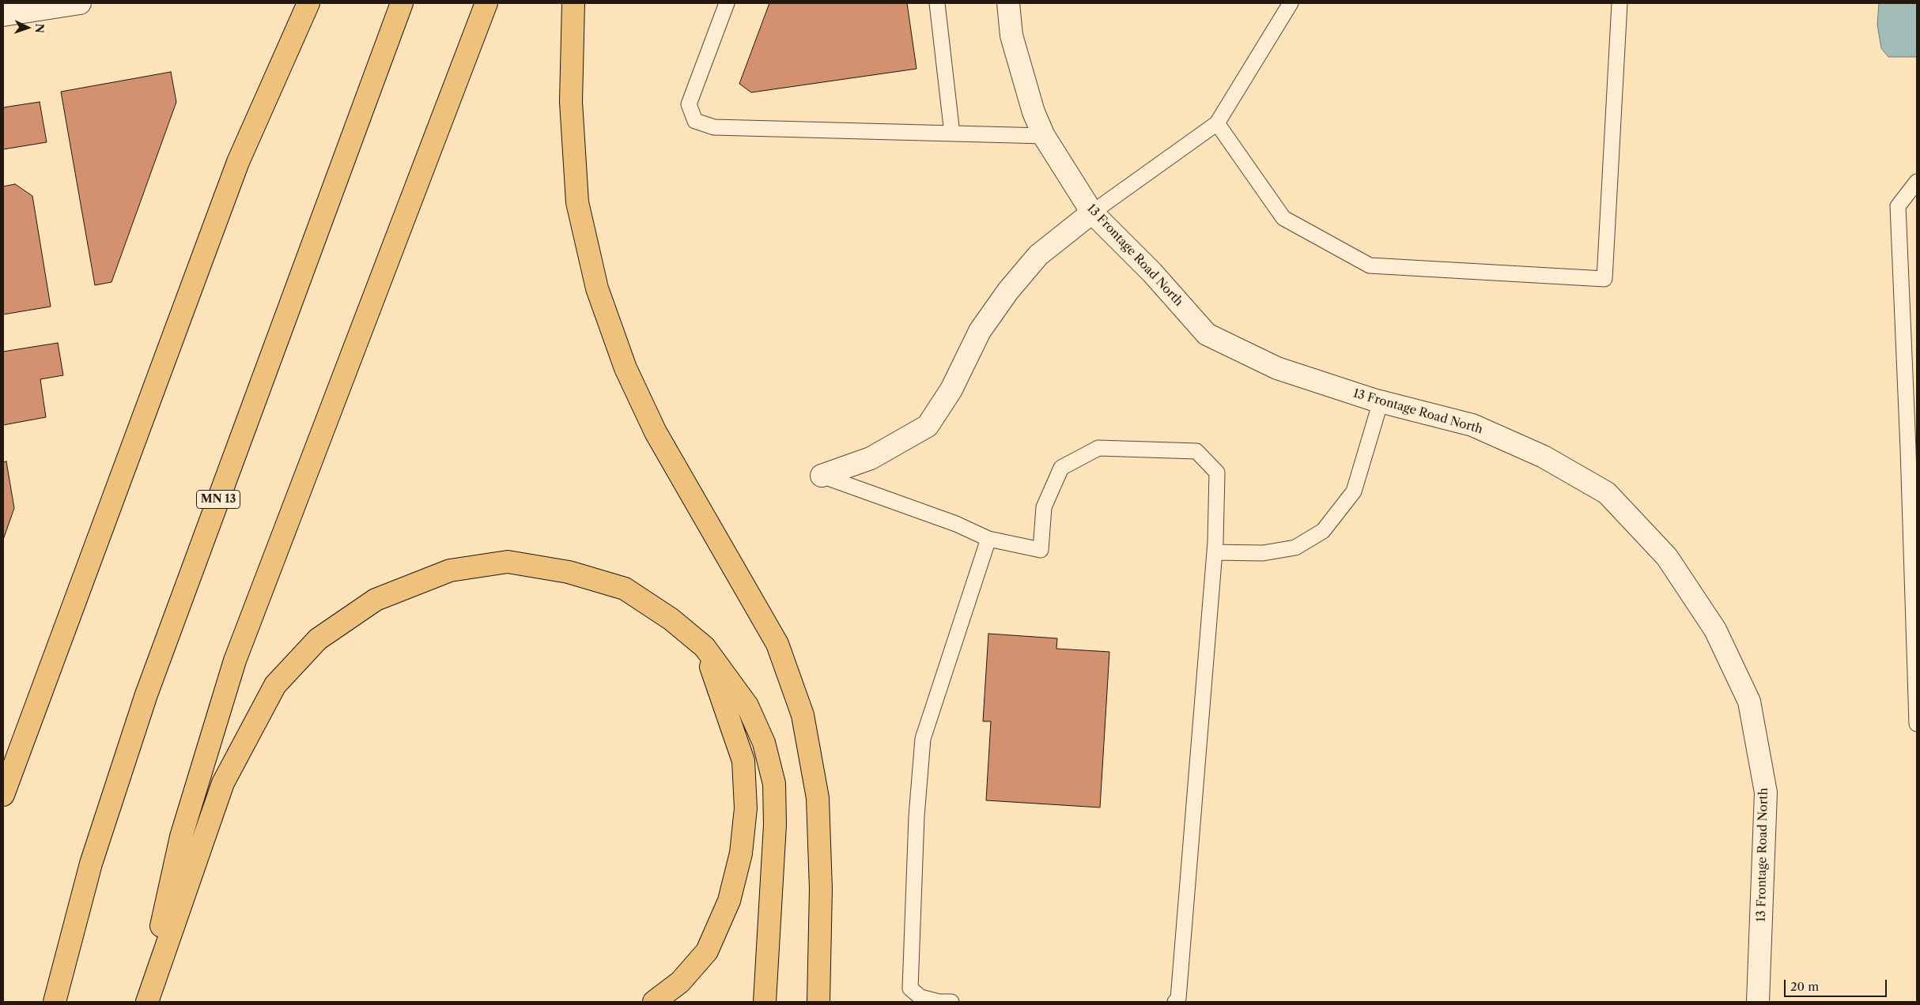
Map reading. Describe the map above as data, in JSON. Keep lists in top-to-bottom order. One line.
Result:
{"streets":{"highway":["MN 13"],"street":["13 Frontage Road North"]},"scale_bar":"20 m","north":"right"}
